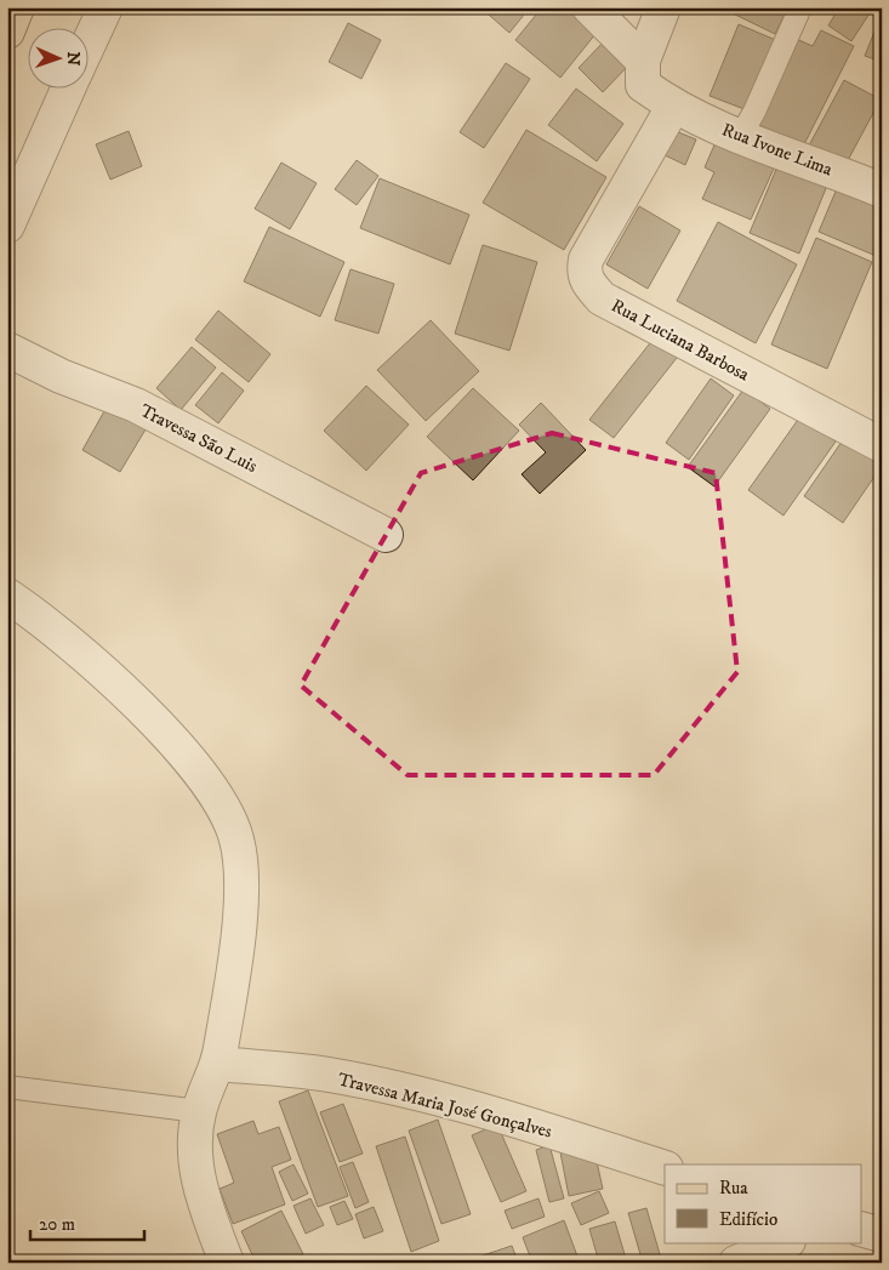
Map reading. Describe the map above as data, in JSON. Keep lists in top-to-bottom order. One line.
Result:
{"streets":{"street":["Rua Ivone Lima","Rua Luciana Barbosa","Travessa São Luis","Travessa Maria José Gonçalves"]},"crossings":[["Rua Ivone Lima","Rua Luciana Barbosa"]],"legend":["Rua","Edifício"],"scale_bar":"20 m","north":"right"}
